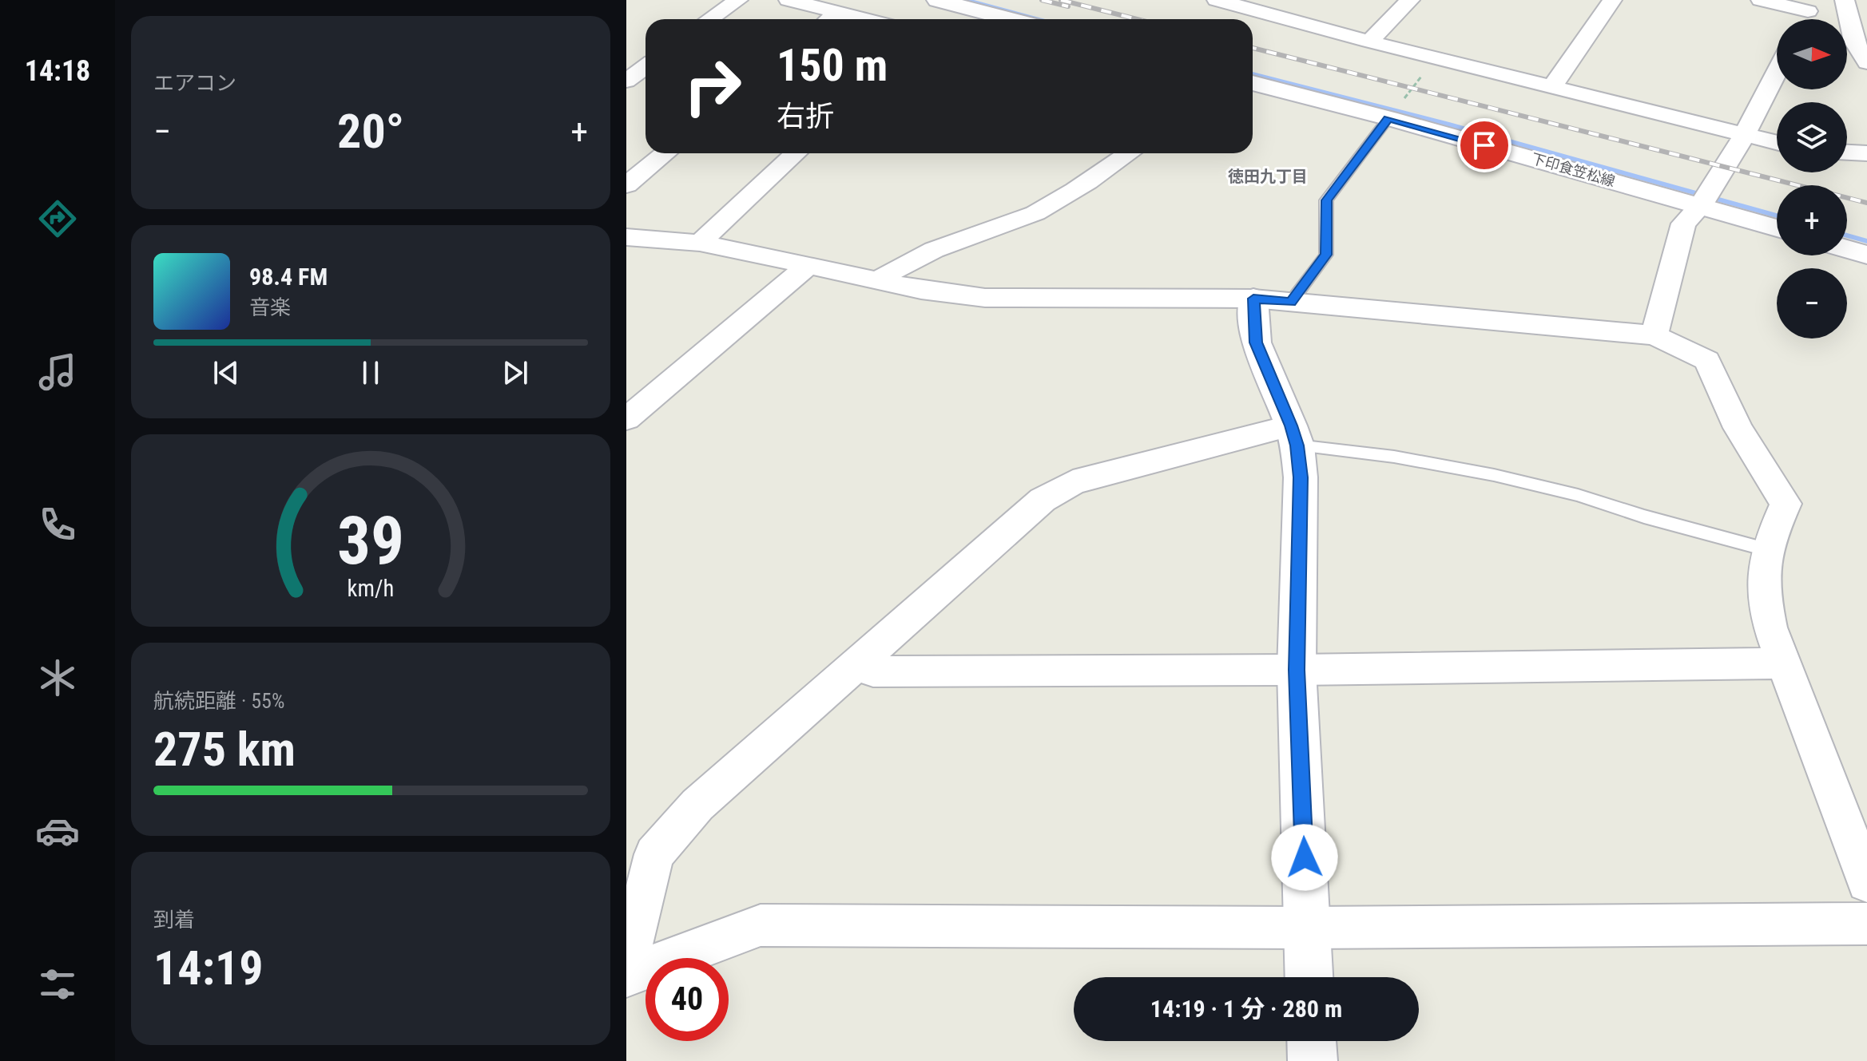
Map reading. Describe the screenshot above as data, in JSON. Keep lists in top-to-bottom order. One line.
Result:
{"streets":{"main road":["下印食笠松線"]},"districts":["徳田九丁目"],"north":"right","page":{"tabs":"14:18","tile":["エアコン",["航続距離 · 55%","275 km"],["到着","14:19"]],"map_buttons":["+","−"],"turn":["150 m","右折"],"heat":["−","20°","+"],"song":["98.4 FM","音楽"],"limit":"40","trip":"14:19 · 1 分 · 280 m","gauge":["39","km/h"]}}
